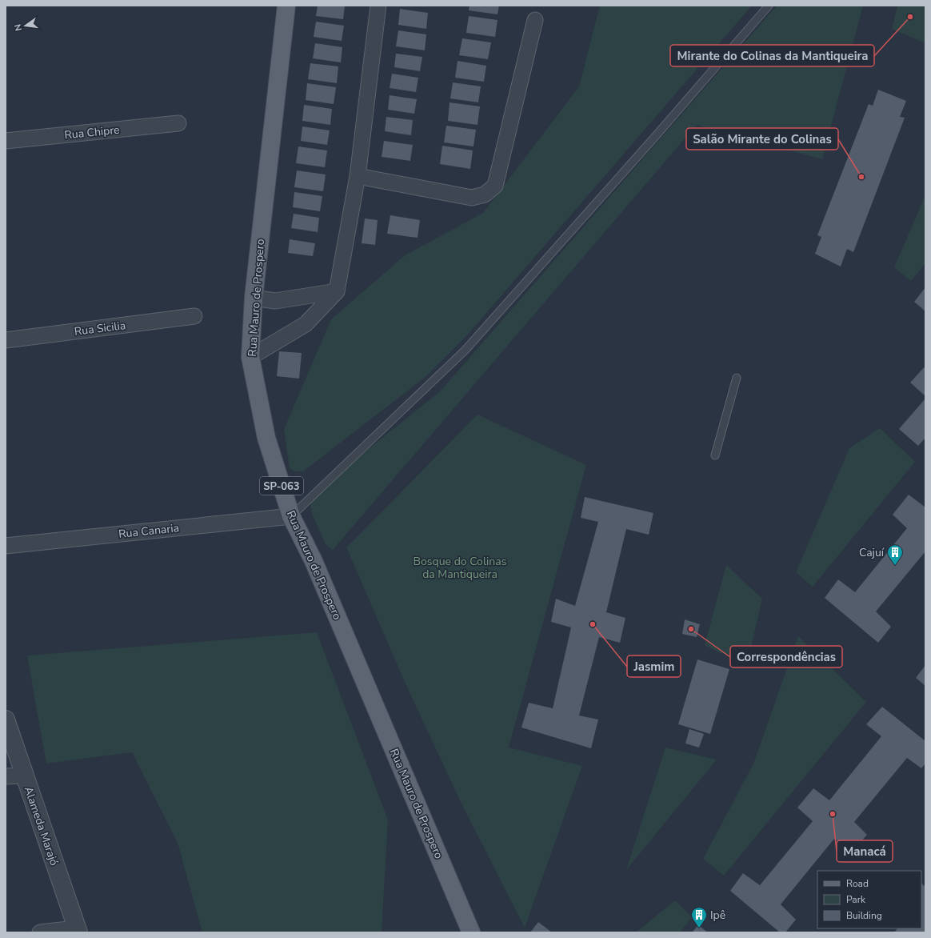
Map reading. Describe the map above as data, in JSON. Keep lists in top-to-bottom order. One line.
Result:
{"streets":{"main road":["Rua Mauro de Prospero","SP-063"],"street":["Rua Chipre","Rua Sicilia","Rua Canaria","Alameda Marajó"]},"crossings":[["Rua Mauro de Prospero","Rua Canaria"]],"parks":["Bosque do Colinas da Mantiqueira"],"places":{"other":["Mirante do Colinas da Mantiqueira","Salão Mirante do Colinas","Jasmim","Correspondências","Manacá"],"building":["Cajuí","Ipê"]},"legend":["Road","Park","Building"],"north":"left"}
